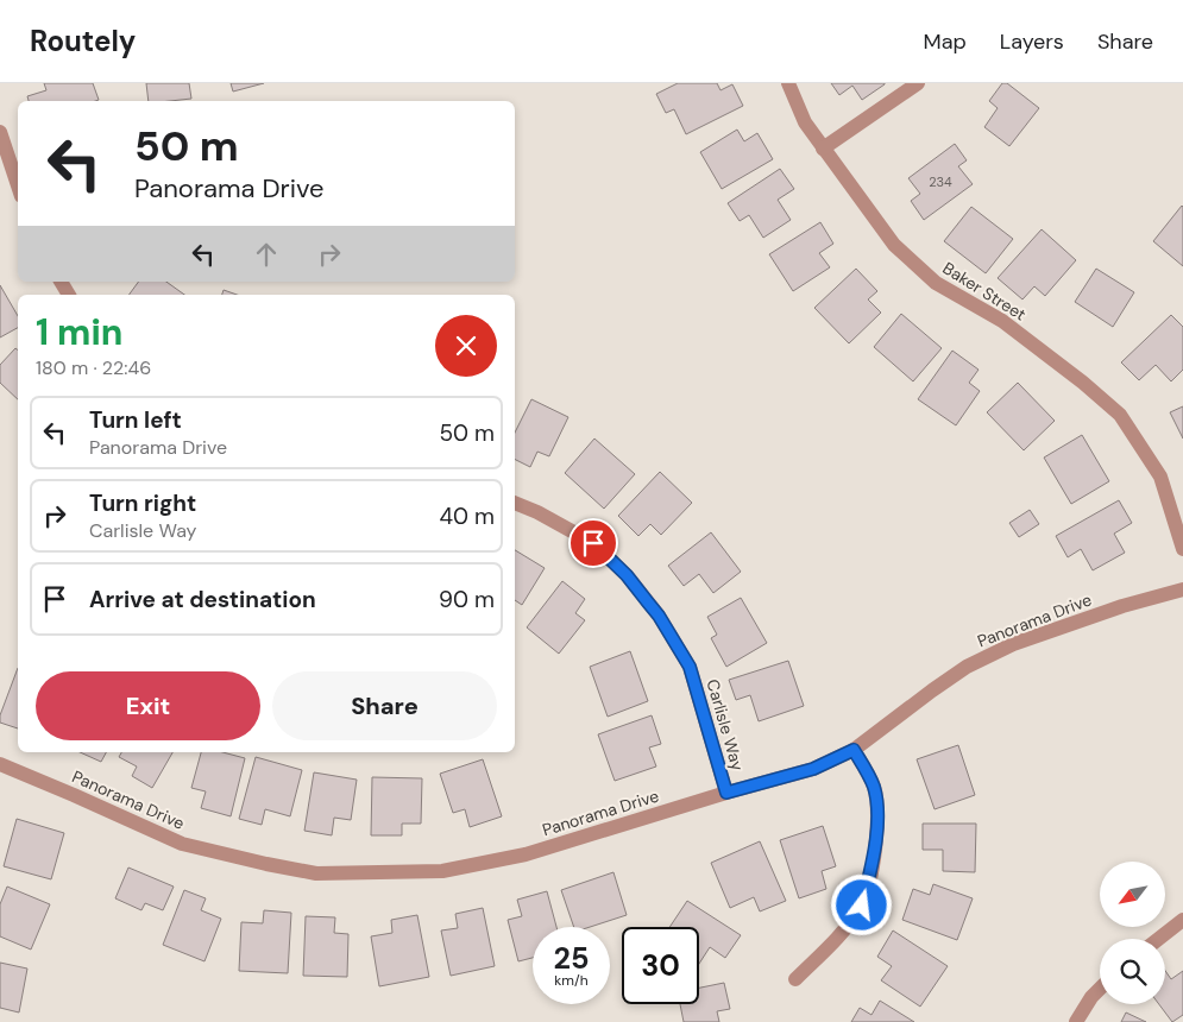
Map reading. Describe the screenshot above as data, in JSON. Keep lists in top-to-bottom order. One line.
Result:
{"streets":{"street":["Baker Street","Panorama Drive","Carlisle Way"]},"crossings":[["Panorama Drive","Carlisle Way"]],"house_numbers":["234"],"north":"bottom left","page":{"header":"Routely","nav":["Map","Layers","Share"],"turn":["50 m","Panorama Drive"],"heading":["1 min","180 m · 22:46"],"list":[{"name":"Turn left","note":"Panorama Drive","value":"50 m"},{"name":"Turn right","note":"Carlisle Way","value":"40 m"},{"name":"Arrive at destination","value":"90 m"}],"buttons":["Exit","Share"],"speed":"25 km/h","limit":"30"}}
